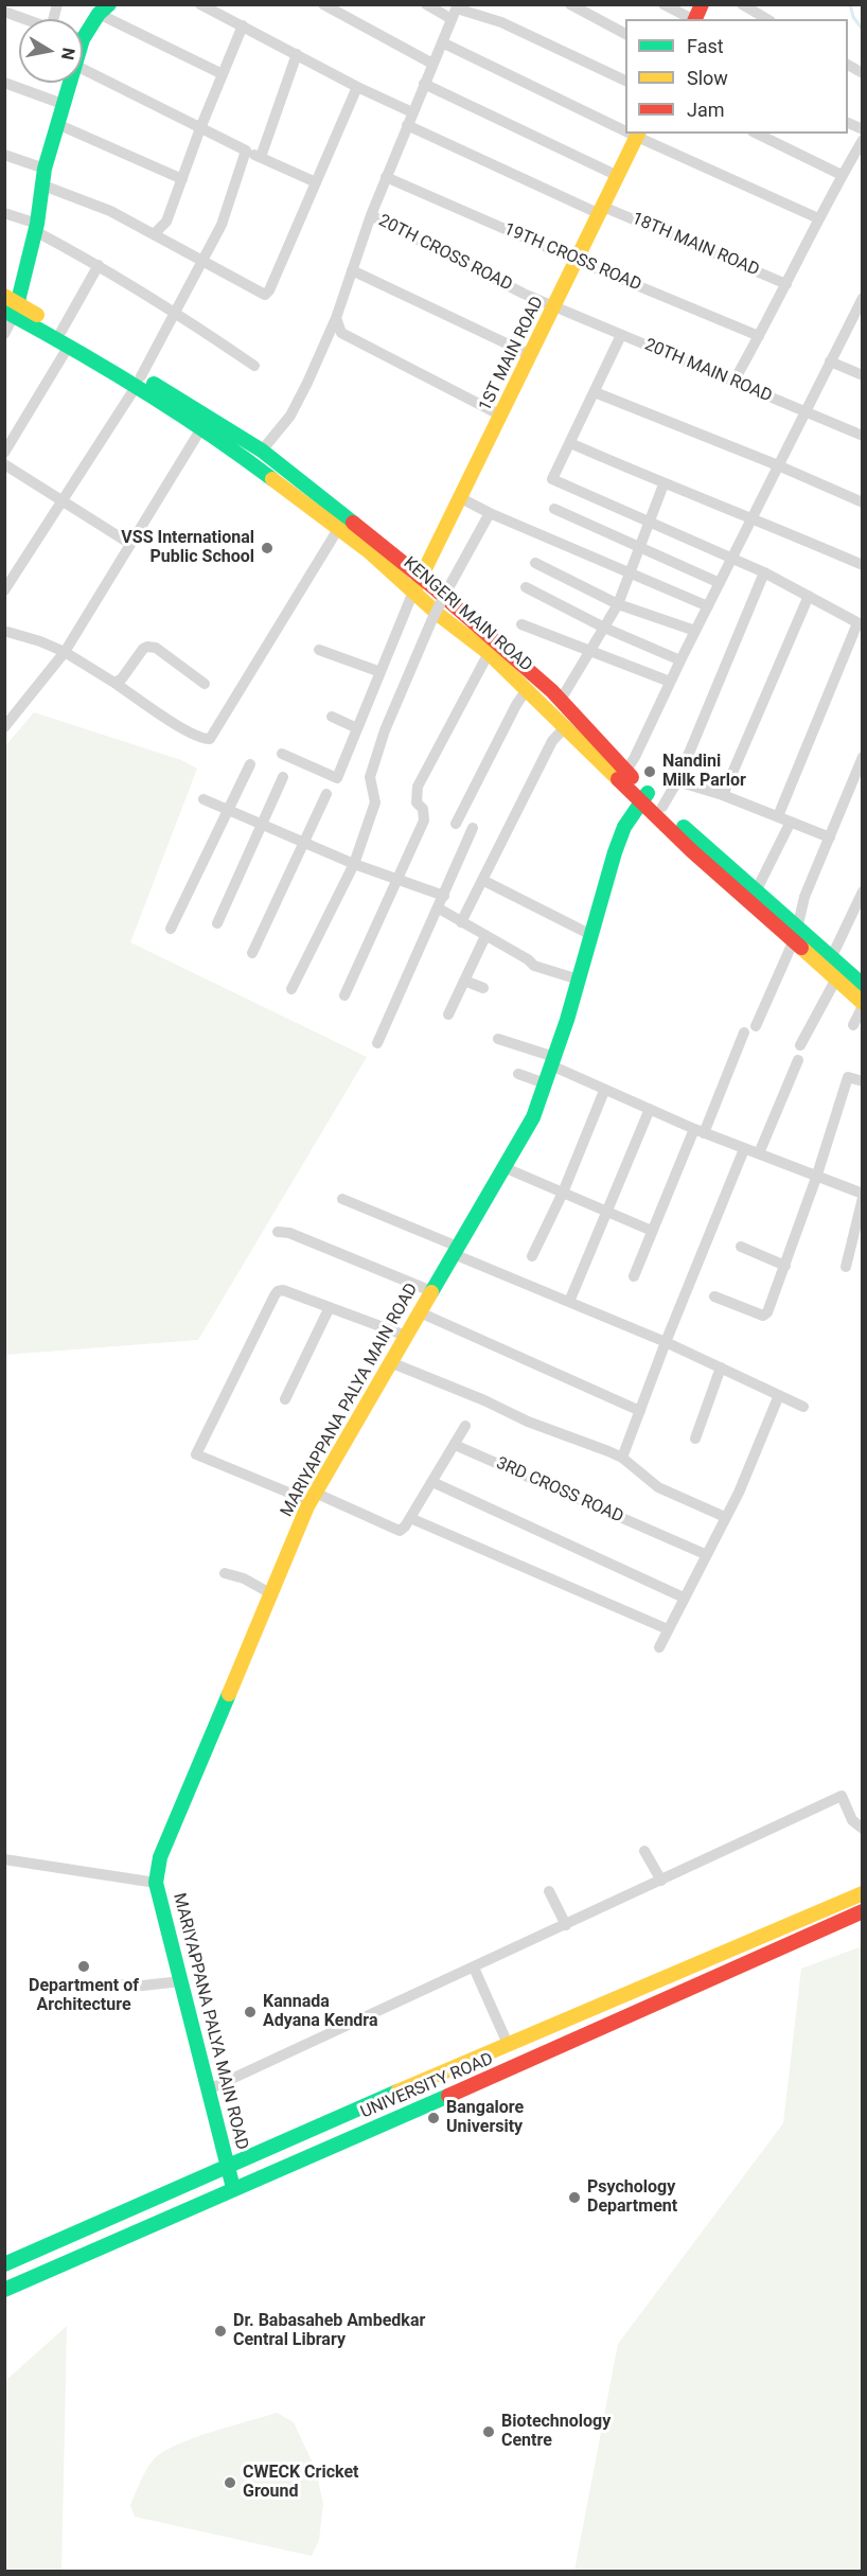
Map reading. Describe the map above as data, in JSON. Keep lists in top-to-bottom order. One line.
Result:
{"streets":{"main road":["1ST MAIN ROAD","KENGERI MAIN ROAD","MARIYAPPANA PALYA MAIN ROAD","UNIVERSITY ROAD"],"street":["18TH MAIN ROAD","20TH CROSS ROAD","19TH CROSS ROAD","20TH MAIN ROAD","3RD CROSS ROAD"]},"crossings":[["18TH MAIN ROAD","1ST MAIN ROAD"],["20TH CROSS ROAD","1ST MAIN ROAD"],["20TH CROSS ROAD","20TH MAIN ROAD"],["19TH CROSS ROAD","1ST MAIN ROAD"],["1ST MAIN ROAD","20TH MAIN ROAD"],["1ST MAIN ROAD","KENGERI MAIN ROAD"],["KENGERI MAIN ROAD","MARIYAPPANA PALYA MAIN ROAD"],["MARIYAPPANA PALYA MAIN ROAD","UNIVERSITY ROAD"]],"places":["VSS International Public School","Nandini Milk Parlor","Department of Architecture","Kannada Adyana Kendra","Bangalore University","Psychology Department","Dr. Babasaheb Ambedkar Central Library","Biotechnology Centre","CWECK Cricket Ground"],"legend":["Fast","Slow","Jam"],"north":"right"}
